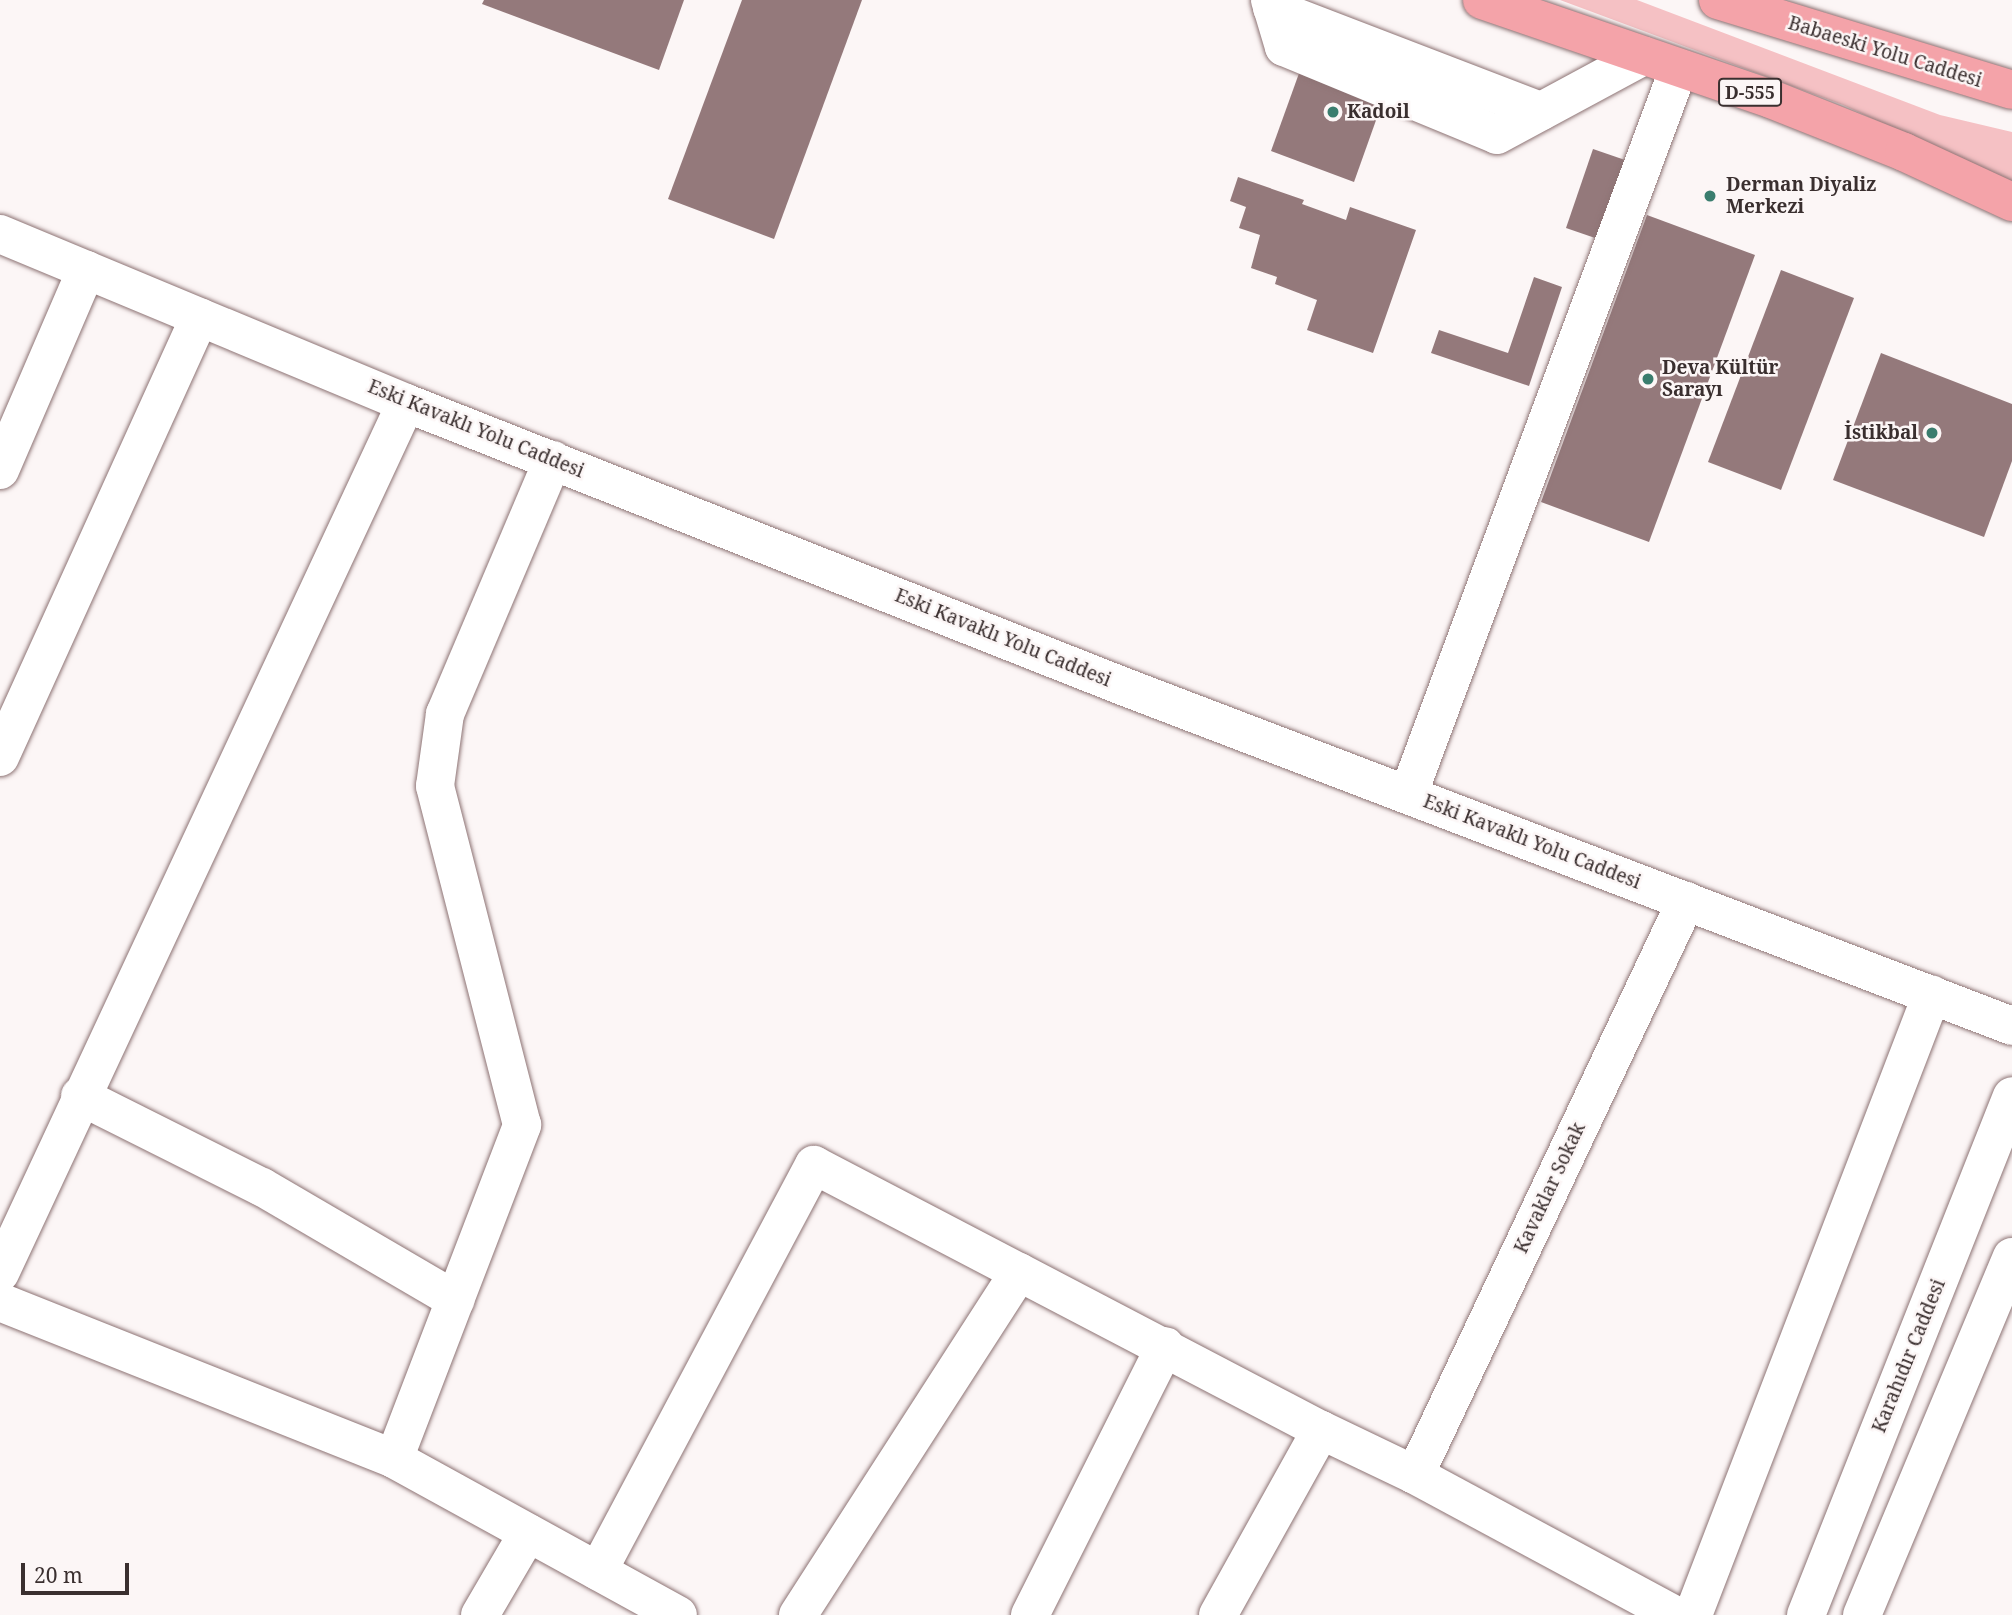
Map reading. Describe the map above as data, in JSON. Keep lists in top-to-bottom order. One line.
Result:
{"streets":{"highway":["Babaeski Yolu Caddesi","D-555"],"street":["Eski Kavaklı Yolu Caddesi","Kavaklar Sokak","Karahıdır Caddesi"]},"crossings":[["Eski Kavaklı Yolu Caddesi","Kavaklar Sokak"]],"places":["Kadoil","Derman Diyaliz Merkezi","Deva Kültür Sarayı","İstikbal"],"scale_bar":"20 m"}
